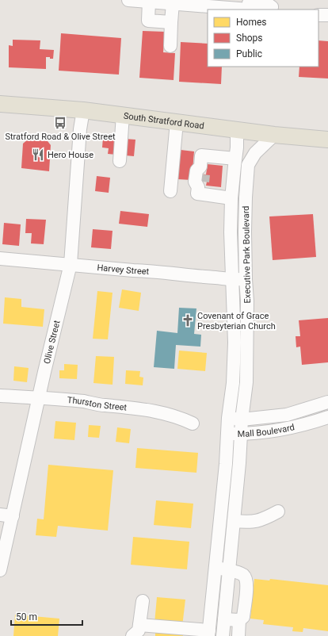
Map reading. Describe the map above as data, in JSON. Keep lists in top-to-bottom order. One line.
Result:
{"streets":{"main road":["South Stratford Road"],"street":["Executive Park Boulevard","Harvey Street","Olive Street","Thurston Street","Mall Boulevard"]},"crossings":[["South Stratford Road","Executive Park Boulevard"],["South Stratford Road","Olive Street"],["Executive Park Boulevard","Harvey Street"],["Executive Park Boulevard","Mall Boulevard"],["Harvey Street","Olive Street"],["Olive Street","Thurston Street"]],"places":{"bus stop":["Stratford Road & Olive Street"],"restaurant":["Hero House"],"church":["Covenant of Grace Presbyterian Church"]},"legend":["Homes","Shops","Public"],"scale_bar":"50 m"}
